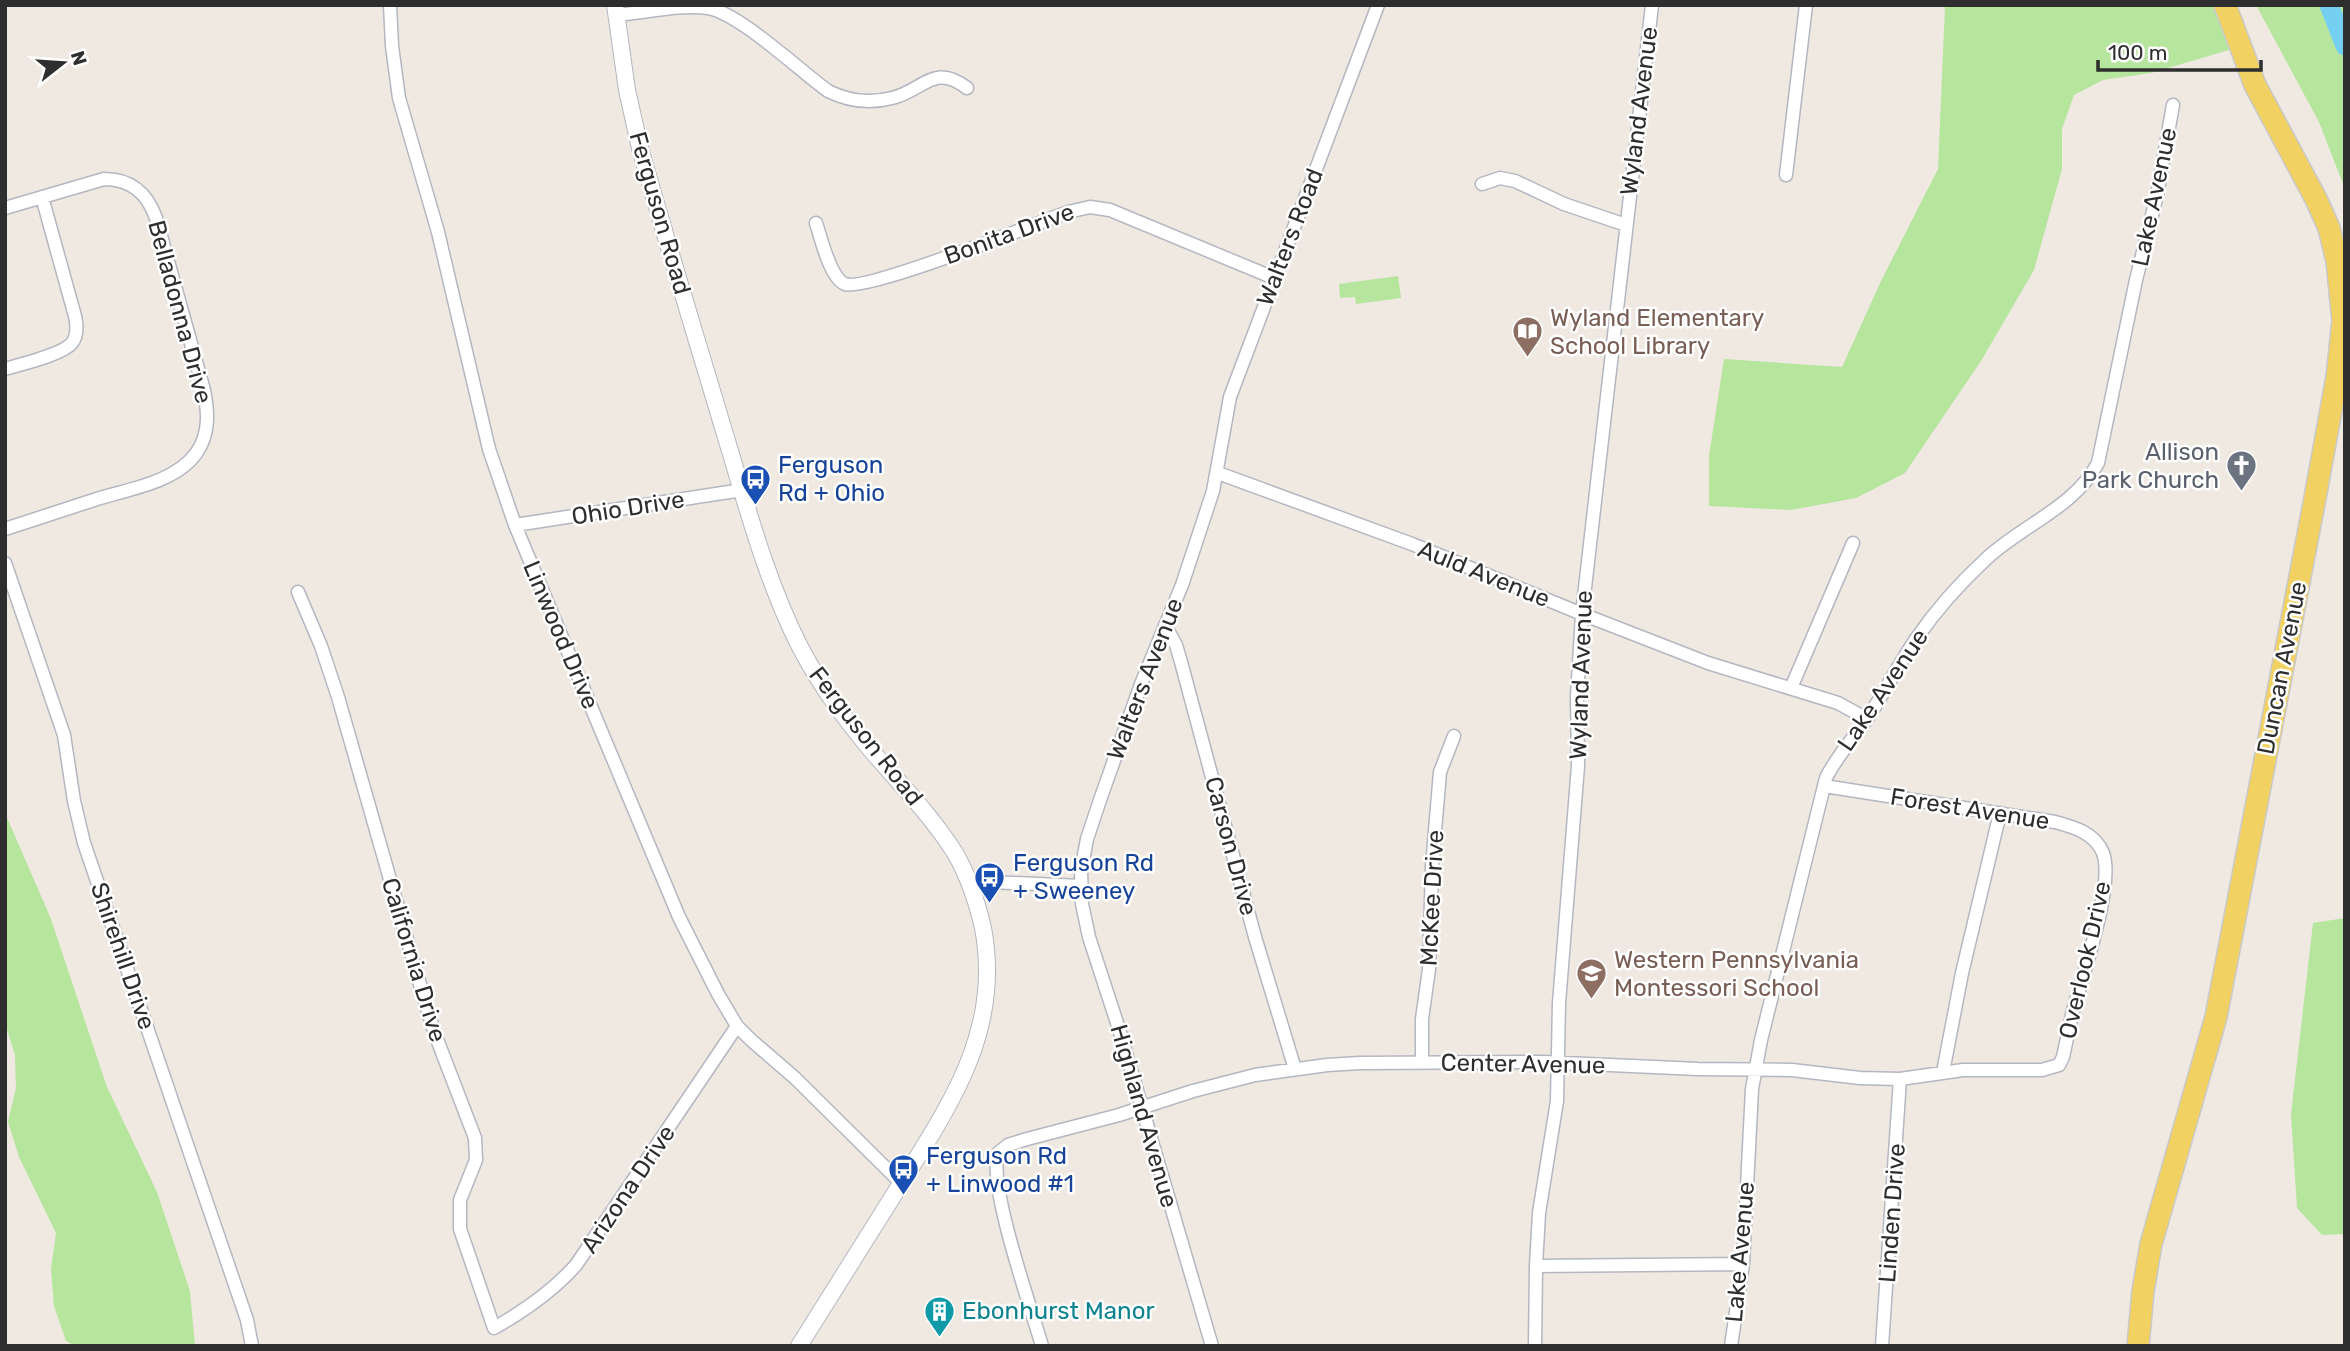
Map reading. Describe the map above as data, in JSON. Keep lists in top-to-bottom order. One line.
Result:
{"streets":{"main road":["Duncan Avenue"],"street":["Wyland Avenue","Lake Avenue","Ferguson Road","Bonita Drive","Walters Road","Belladonna Drive","Ohio Drive","Auld Avenue","Linwood Drive","Walters Avenue","Forest Avenue","Carson Drive","McKee Drive","Shirehill Drive","California Drive","Overlook Drive","Center Avenue","Highland Avenue","Arizona Drive","Linden Drive"]},"crossings":[["Wyland Avenue","Auld Avenue"],["Wyland Avenue","Center Avenue"],["Lake Avenue","Auld Avenue"],["Lake Avenue","Forest Avenue"],["Lake Avenue","Center Avenue"],["Ferguson Road","Ohio Drive"],["Ferguson Road","Linwood Drive"],["Bonita Drive","Walters Road"],["Walters Road","Auld Avenue"],["Walters Road","Walters Avenue"],["Ohio Drive","Linwood Drive"],["Auld Avenue","Walters Avenue"],["Linwood Drive","Arizona Drive"],["Walters Avenue","Carson Drive"],["Walters Avenue","Highland Avenue"],["Forest Avenue","Overlook Drive"],["Carson Drive","Center Avenue"],["McKee Drive","Center Avenue"],["California Drive","Arizona Drive"],["Overlook Drive","Center Avenue"],["Center Avenue","Highland Avenue"],["Center Avenue","Linden Drive"]],"places":{"library":["Wyland Elementary School Library"],"church":["Allison Park Church"],"bus stop":["Ferguson Rd + Ohio","Ferguson Rd + Sweeney","Ferguson Rd + Linwood #1"],"school or university":["Western Pennsylvania Montessori School"],"building":["Ebonhurst Manor"]},"scale_bar":"100 m","north":"right"}
